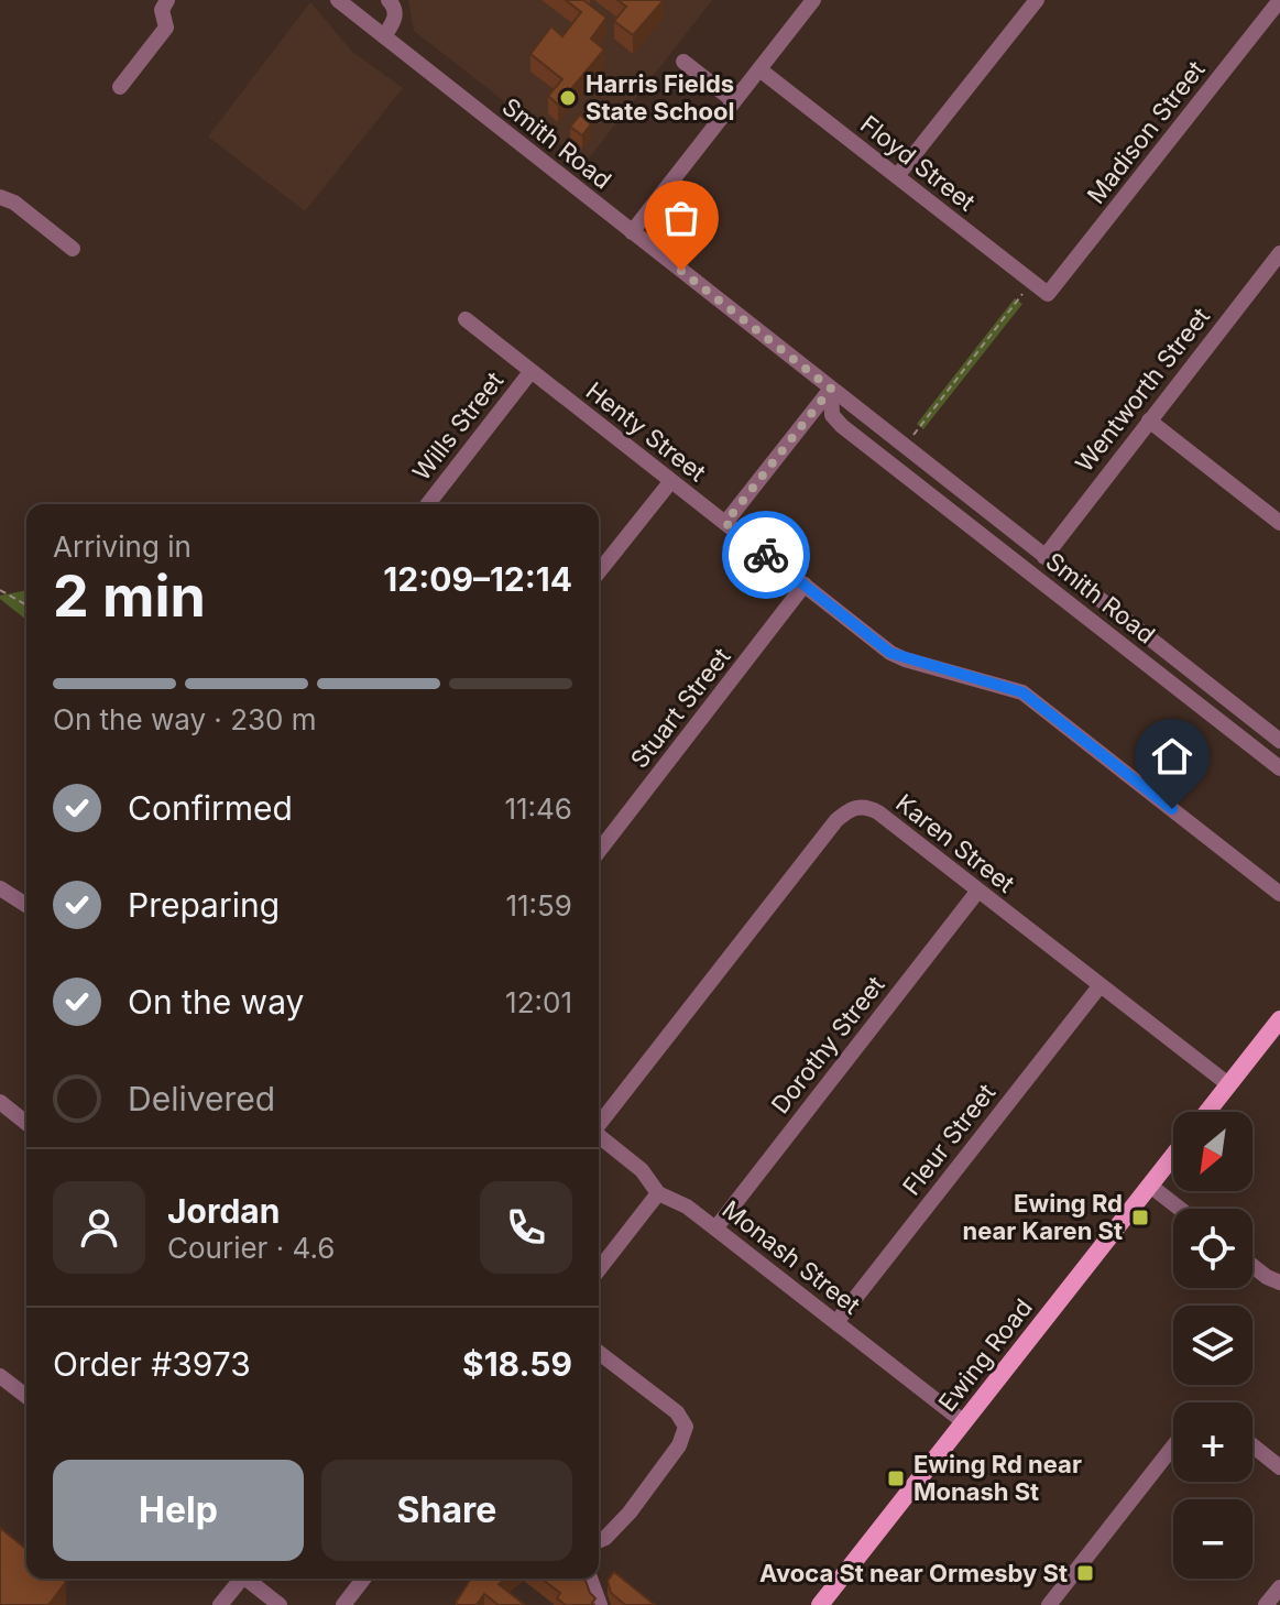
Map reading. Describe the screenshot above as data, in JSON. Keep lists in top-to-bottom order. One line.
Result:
{"streets":{"main road":["Ewing Road"],"street":["Madison Street","Smith Road","Floyd Street","Wentworth Street","Wills Street","Henty Street","Stuart Street","Karen Street","Dorothy Street","Fleur Street","Monash Street"]},"crossings":[["Madison Street","Floyd Street"],["Smith Road","Wentworth Street"],["Wills Street","Henty Street"],["Henty Street","Stuart Street"],["Karen Street","Dorothy Street"],["Karen Street","Fleur Street"],["Dorothy Street","Monash Street"],["Fleur Street","Monash Street"],["Monash Street","Ewing Road"]],"places":{"other":["Harris Fields State School"],"transit":["Ewing Rd near Karen St","Ewing Rd near Monash St","Avoca St near Ormesby St"]},"north":"bottom left","page":{"heading":["2 min","Arriving in","12:09–12:14"],"panel":["Jordan","Courier · 4.6","Order #3973","$18.59"],"bar":"On the way · 230 m","list":[["Confirmed","11:46"],["Preparing","11:59"],["On the way","12:01"],"Delivered"],"map_buttons":["+","−"],"buttons":["Help","Share"]}}
